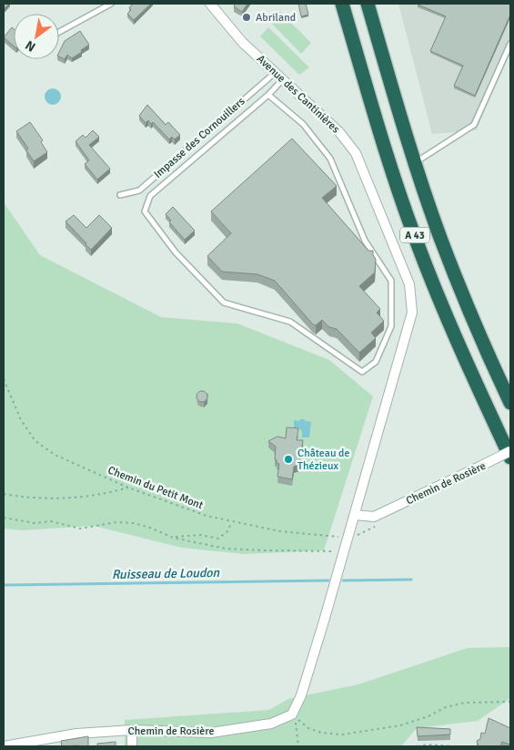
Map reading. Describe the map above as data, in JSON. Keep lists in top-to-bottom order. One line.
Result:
{"streets":{"highway":["A 43"],"street":["Avenue des Cantinières","Chemin de Rosière"],"lane":["Impasse des Cornouillers"],"path":["Chemin du Petit Mont"]},"crossings":[["Avenue des Cantinières","Impasse des Cornouillers"],["Avenue des Cantinières","Chemin de Rosière"]],"water":["Ruisseau de Loudon"],"places":["Abriland","Château de Thézieux"],"north":"bottom left"}
